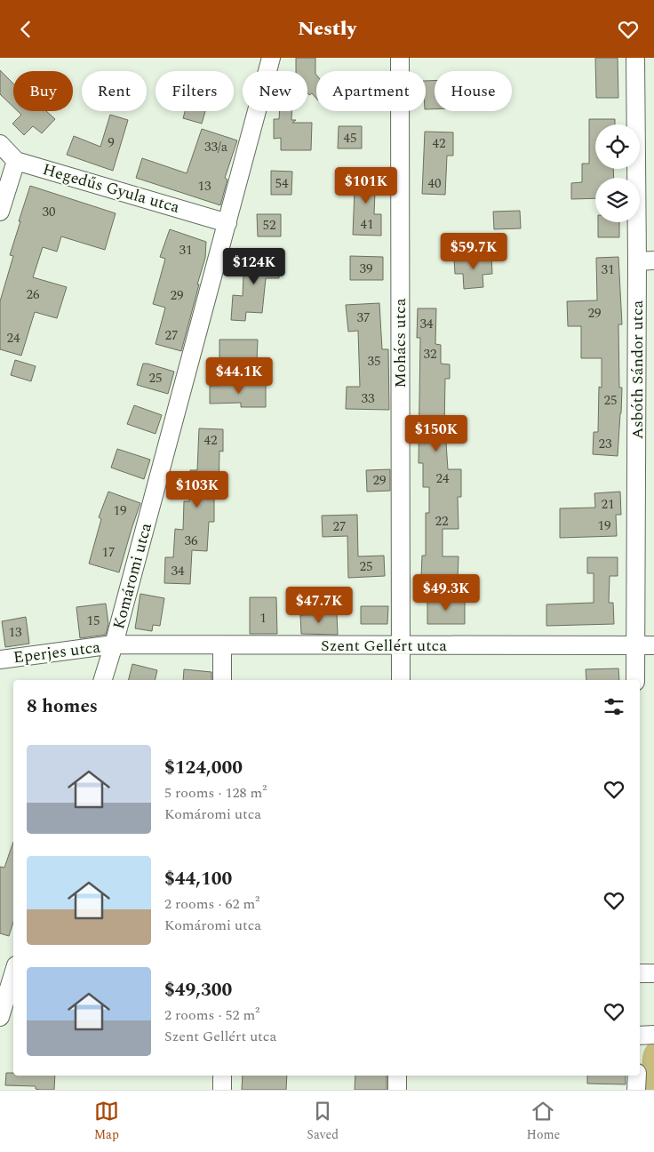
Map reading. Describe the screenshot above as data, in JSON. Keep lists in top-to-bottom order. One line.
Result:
{"streets":{"street":["Hegedűs Gyula utca","Mohács utca","Asbóth Sándor utca","Komáromi utca","Szent Gellért utca","Eperjes utca"]},"crossings":[["Hegedűs Gyula utca","Komáromi utca"],["Mohács utca","Szent Gellért utca"],["Asbóth Sándor utca","Szent Gellért utca"],["Komáromi utca","Szent Gellért utca"],["Komáromi utca","Eperjes utca"],["Szent Gellért utca","Eperjes utca"]],"house_numbers":["45","9","42","33/a","54","40","13","30","41","52","31","39","31","26","29","29","37","34","27","24","32","35","25","33","25","42","23","24","29","21","19","22","19","27","36","17","25","34","1","15","13"],"page":{"header":"Nestly","chip":["Buy","Rent","Filters","New","Apartment","House"],"price":["$101K","$59.7K","$124K","$44.1K","$150K","$103K","$49.3K","$47.7K"],"heading":"8 homes","list":[{"name":"$124,000","note":"5 rooms · 128 m² · Komáromi utca"},{"name":"$44,100","note":"2 rooms · 62 m² · Komáromi utca"},{"name":"$49,300","note":"2 rooms · 52 m² · Szent Gellért utca"}],"tabs":["Map","Saved","Home"]}}
